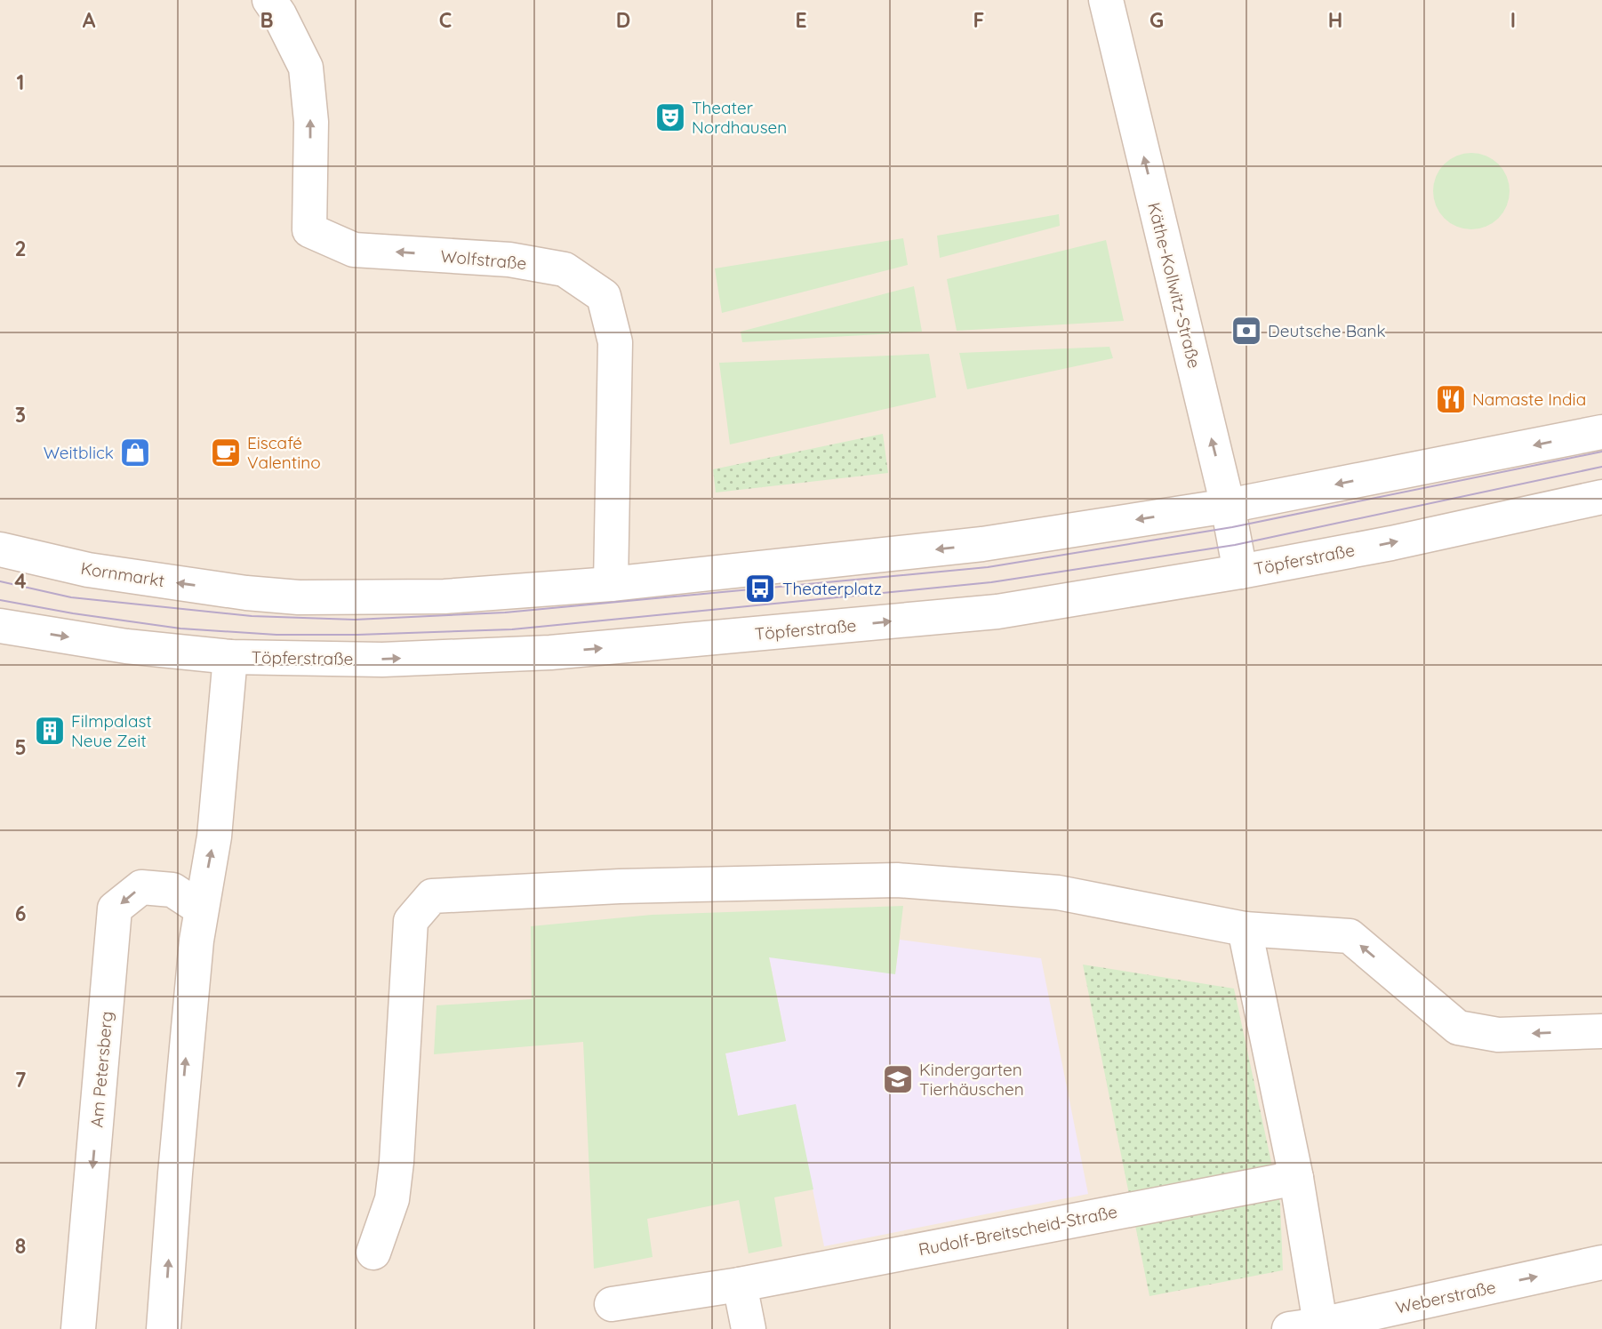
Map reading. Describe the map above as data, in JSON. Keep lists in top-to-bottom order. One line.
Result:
{"streets":{"street":["Wolfstraße","Käthe-Kollwitz-Straße","Töpferstraße","Kornmarkt","Am Petersberg","Rudolf-Breitscheid-Straße","Weberstraße"]},"crossings":[["Wolfstraße","Kornmarkt"],["Käthe-Kollwitz-Straße","Töpferstraße"]],"one_way":["Wolfstraße","Käthe-Kollwitz-Straße","Kornmarkt","Weberstraße"],"places":{"theatre":["Theater Nordhausen"],"bank":["Deutsche Bank"],"restaurant":["Namaste India"],"shop":["Weitblick"],"cafe":["Eiscafé Valentino"],"bus stop":["Theaterplatz"],"building":["Filmpalast Neue Zeit"],"school or university":["Kindergarten Tierhäuschen"]},"grid":{"columns":["A","B","C","D","E","F","G","H","I"],"rows":["1","2","3","4","5","6","7","8"]}}
